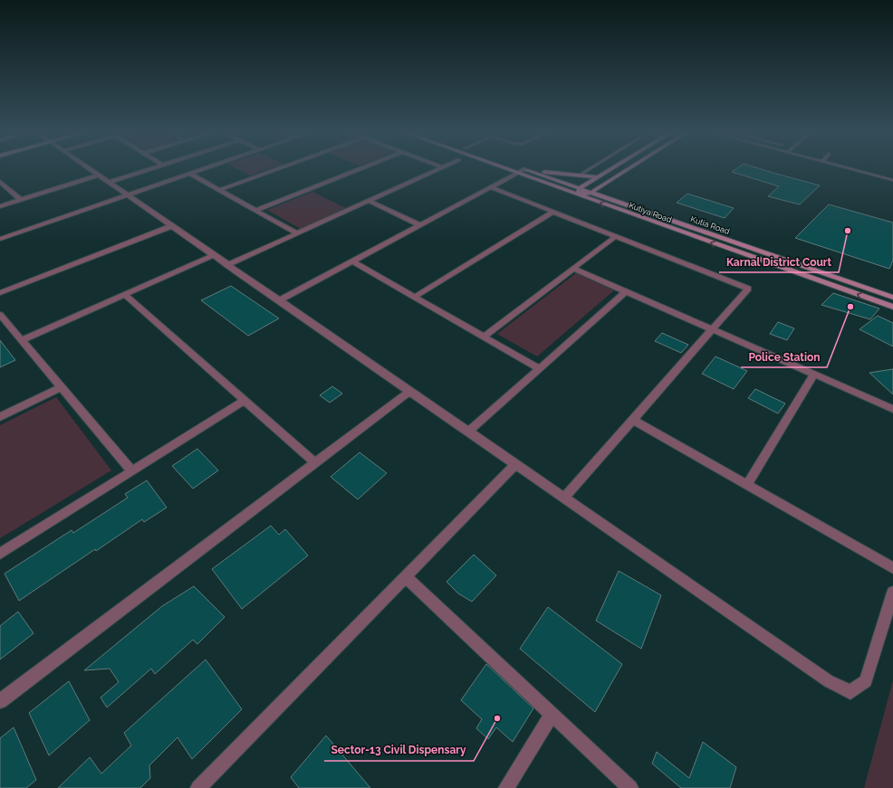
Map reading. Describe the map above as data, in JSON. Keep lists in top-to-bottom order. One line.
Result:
{"streets":{"street":["Kutiya Road","Kutia Road"]},"crossings":[["Kutiya Road","Kutia Road"]],"places":["Karnal District Court","Police Station","Sector-13 Civil Dispensary"]}
